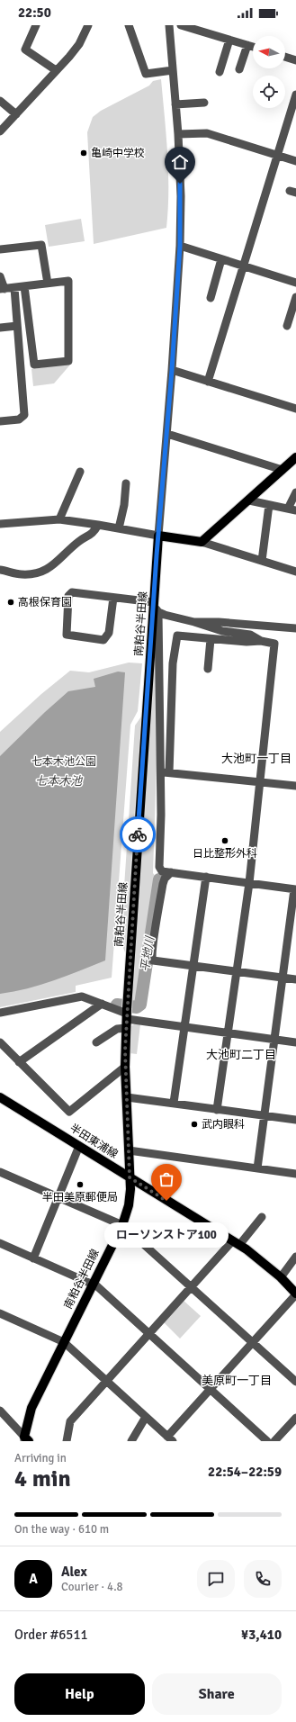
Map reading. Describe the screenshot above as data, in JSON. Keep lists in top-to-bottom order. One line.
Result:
{"streets":{"main road":["南粕谷半田線","半田東浦線"]},"crossings":[["南粕谷半田線","半田東浦線"]],"districts":["大池町一丁目","大池町二丁目","美原町一丁目"],"water":["七本木池","平地川"],"parks":["七本木池公園"],"places":["亀崎中学校","高根保育園","日比整形外科","武内眼科","半田美原郵便局","ローソンストア100"],"north":"left","page":{"status":"22:50","bubble":"ローソンストア100","heading":["4 min","Arriving in","22:54–22:59"],"panel":["Alex","Courier · 4.8","Order #6511","¥3,410"],"bar":"On the way · 610 m","round":"A","buttons":["Help","Share"]}}
